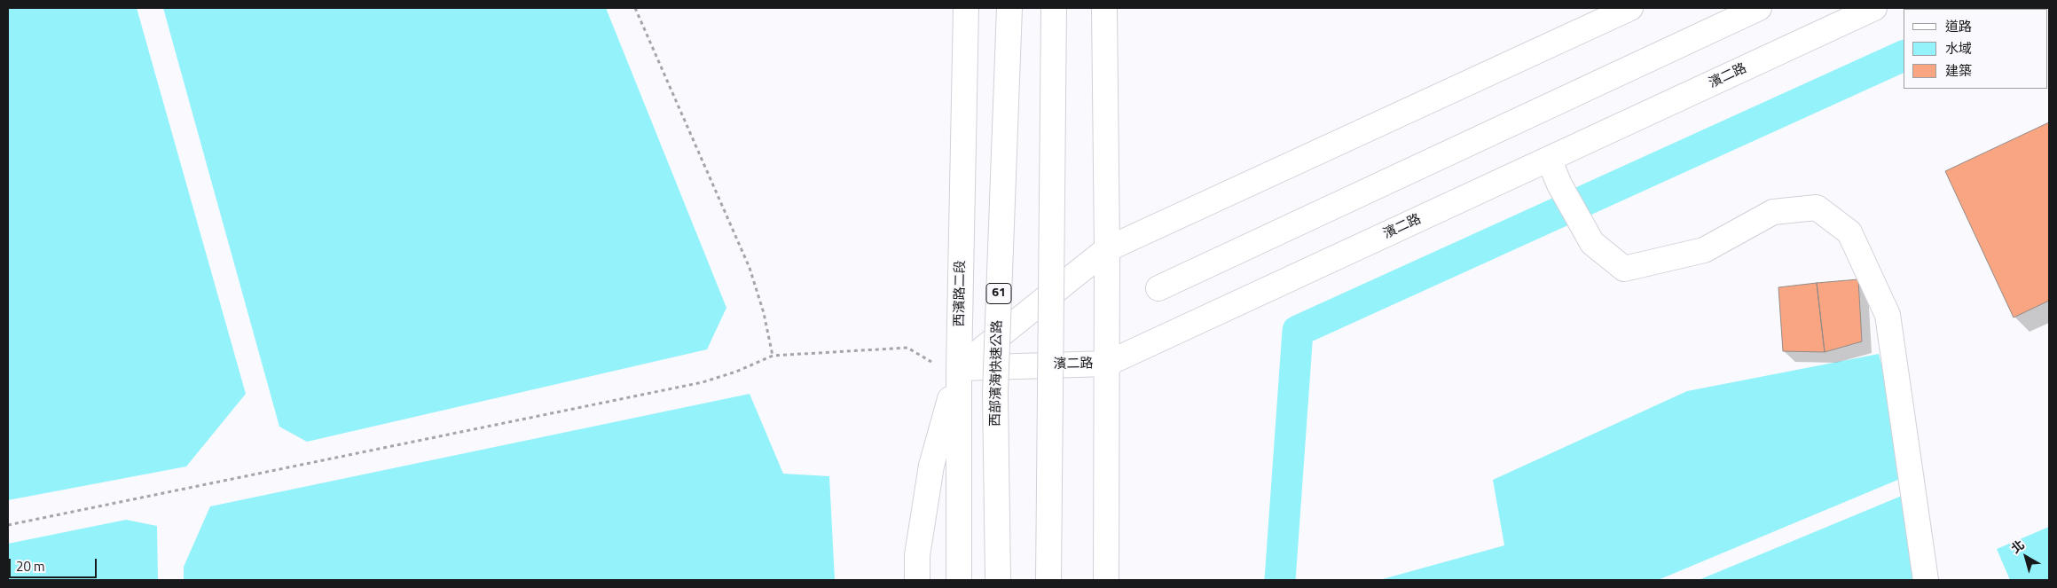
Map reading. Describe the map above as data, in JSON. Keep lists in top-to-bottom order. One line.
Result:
{"streets":{"main road":["濱二路","西濱路二段","61","西部濱海快速公路"]},"crossings":[["濱二路","西濱路二段"]],"legend":["道路","水域","建築"],"scale_bar":"20 m","north":"top left"}
